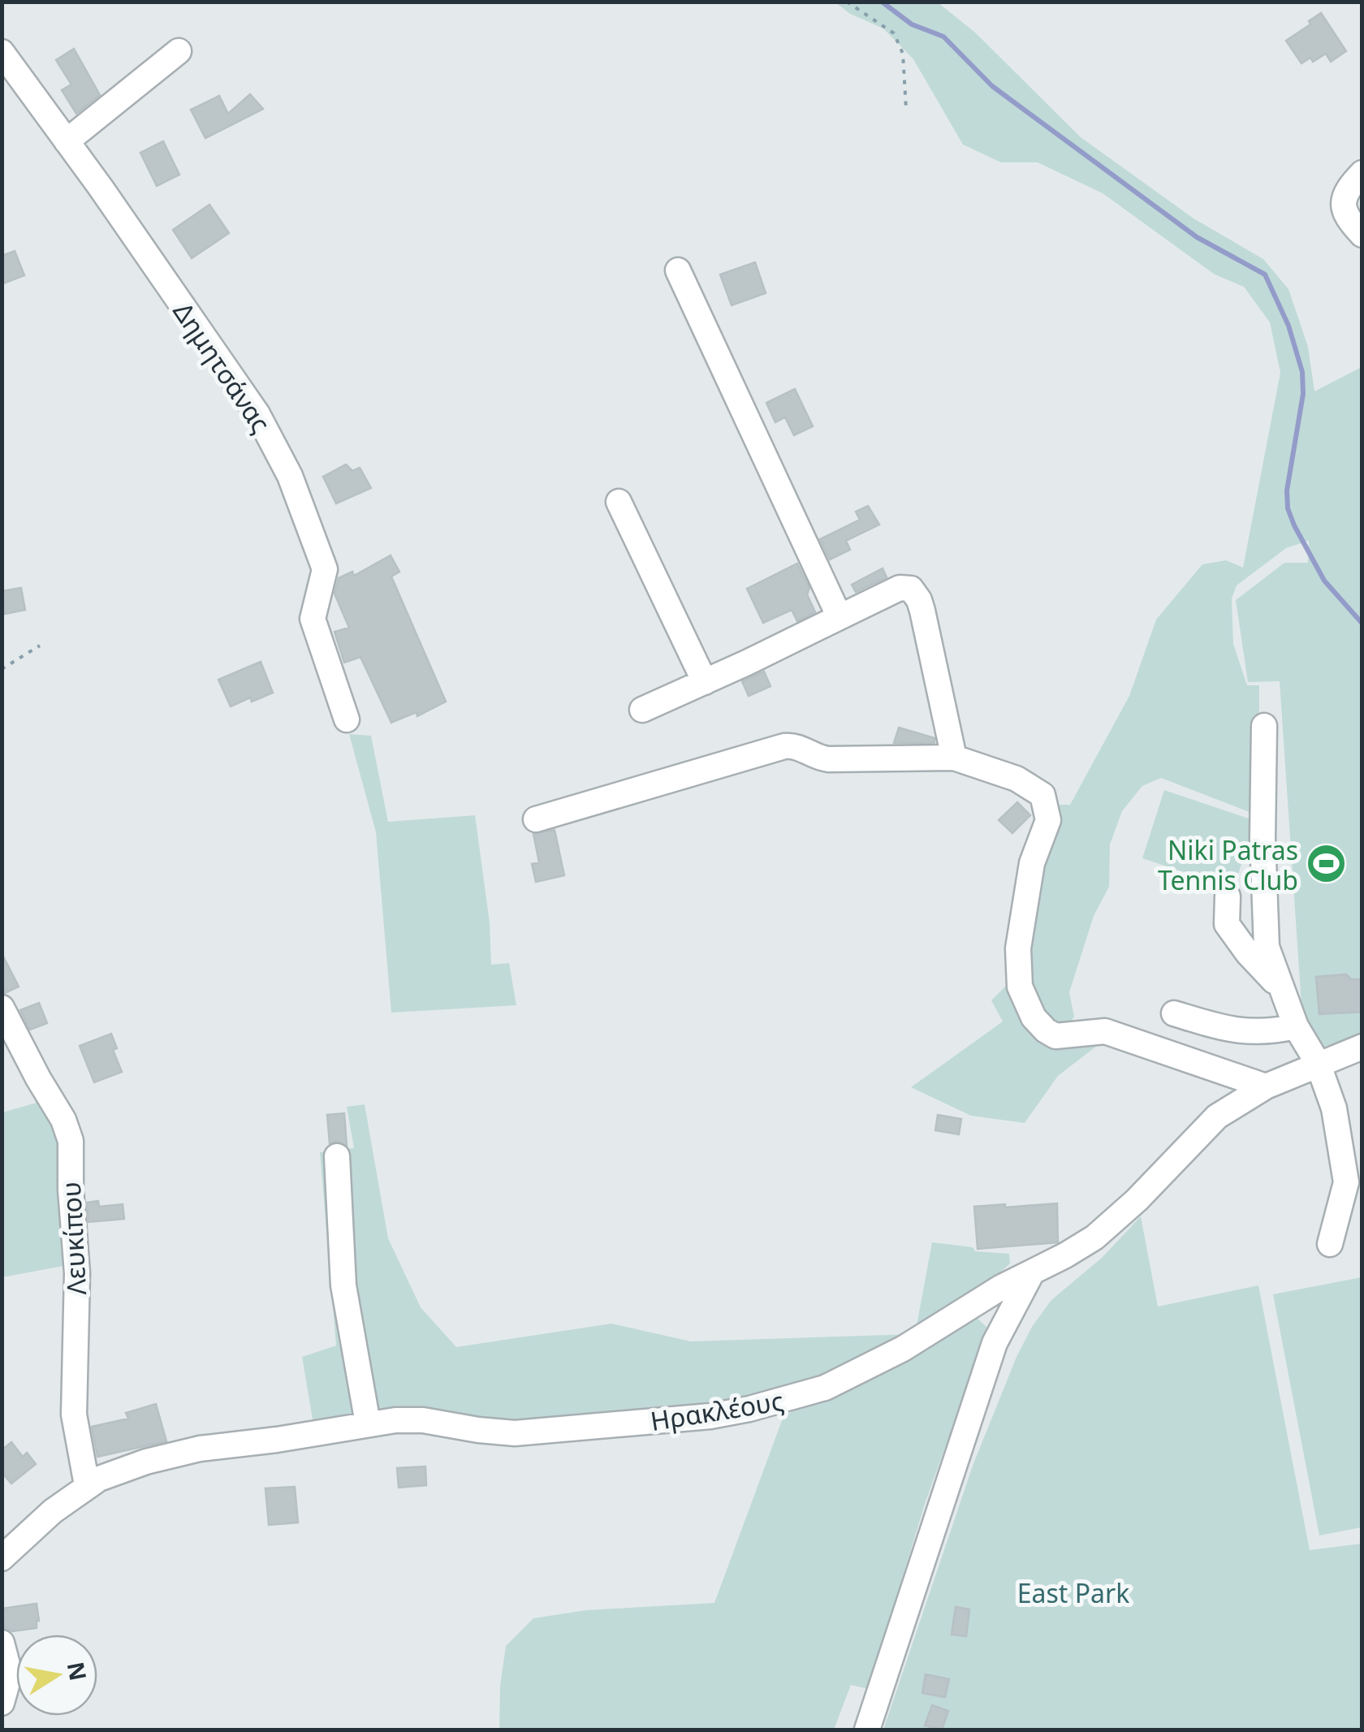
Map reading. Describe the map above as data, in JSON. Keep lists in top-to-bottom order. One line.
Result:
{"streets":{"street":["Δημητσάνας","Λευκίπου","Ηρακλέους"]},"crossings":[["Λευκίπου","Ηρακλέους"]],"parks":["East Park"],"places":{"sports":["Niki Patras Tennis Club"]},"north":"right"}
